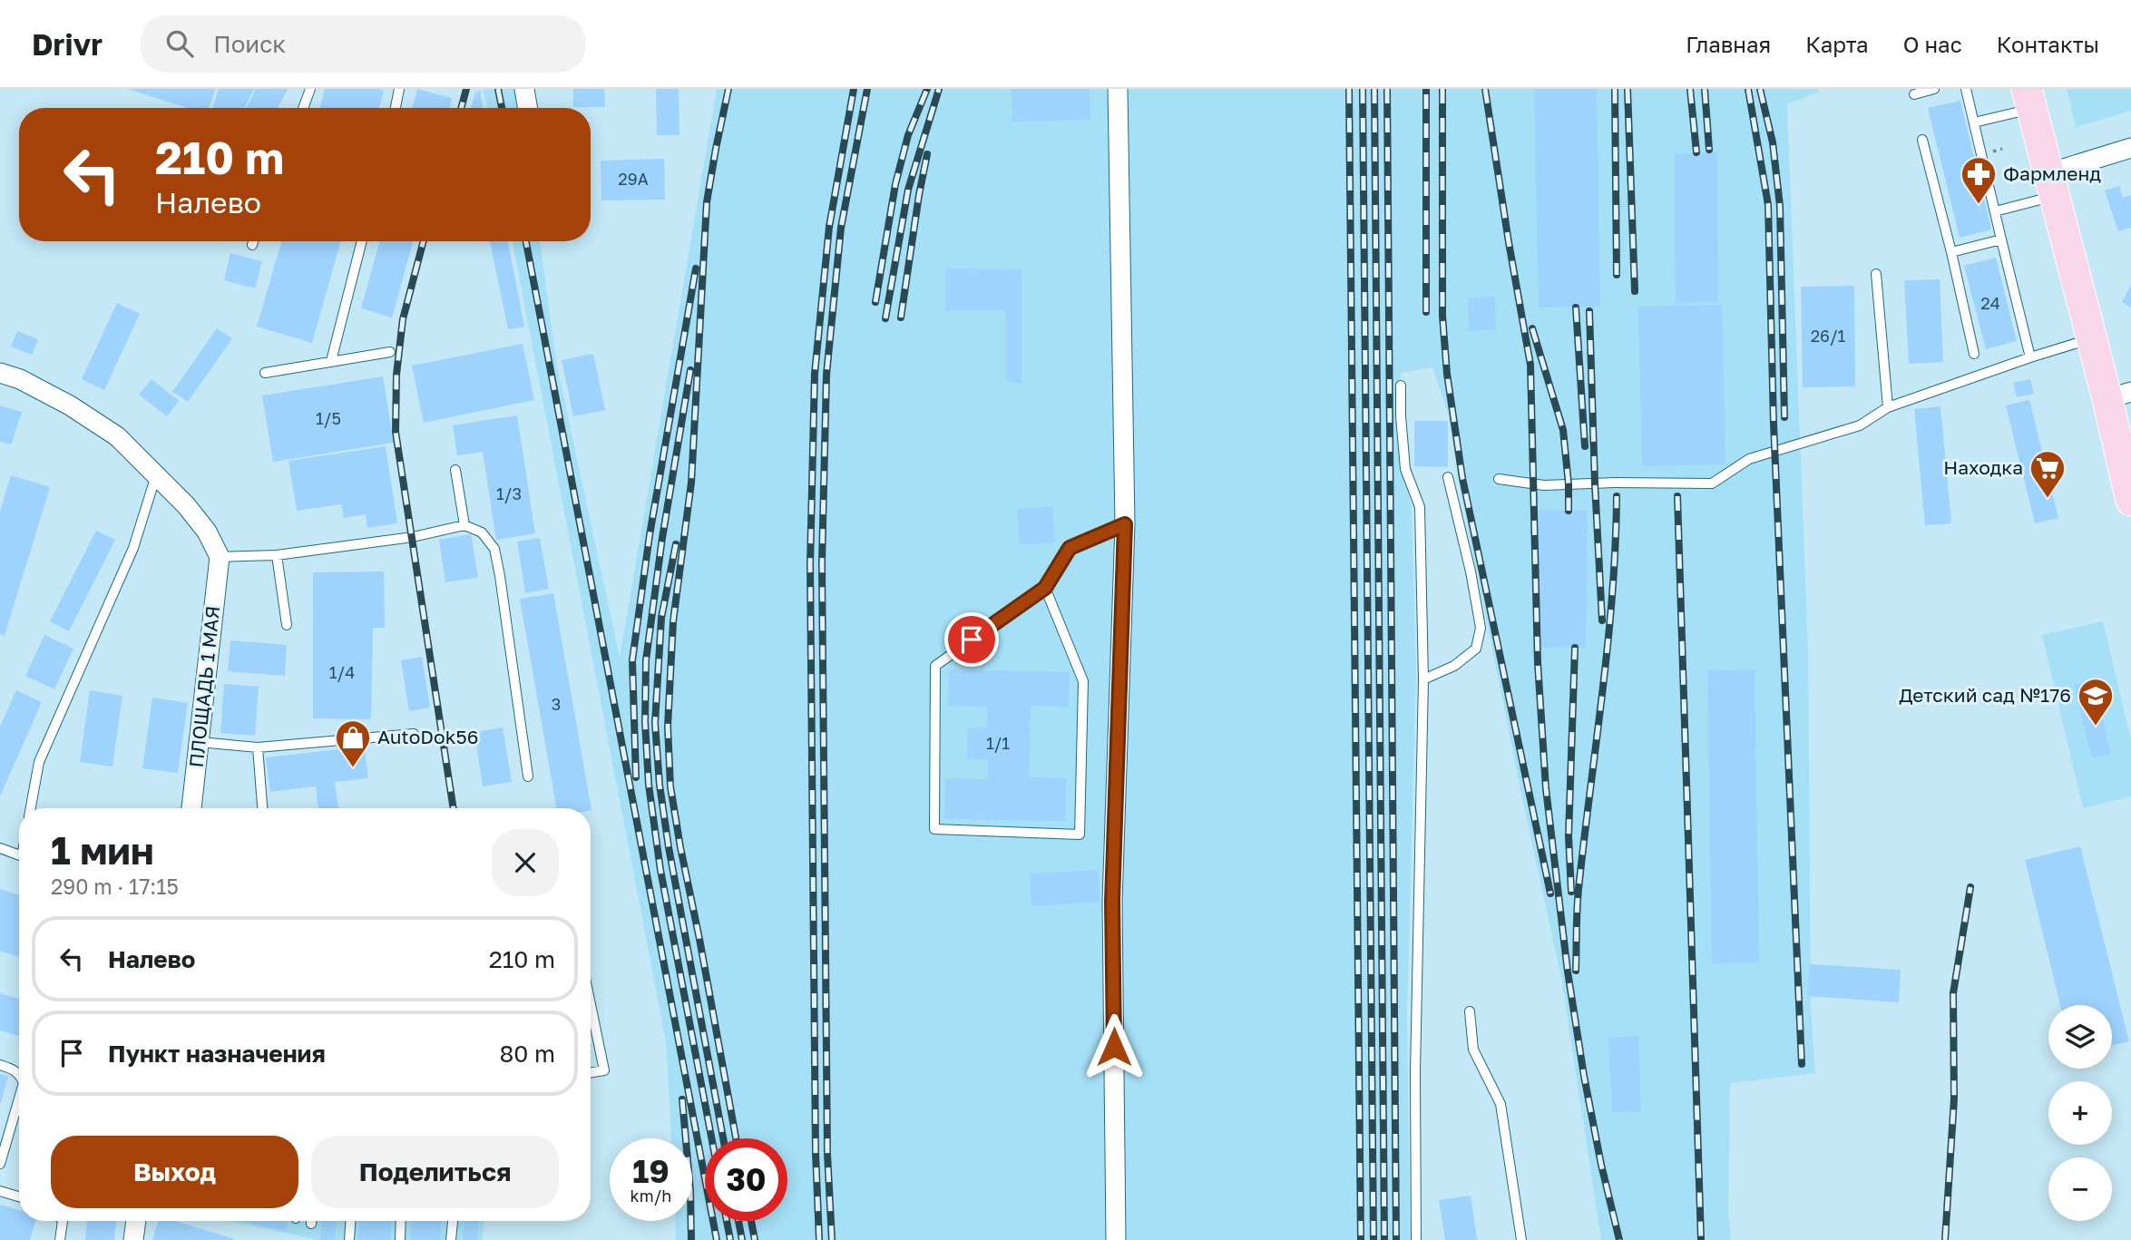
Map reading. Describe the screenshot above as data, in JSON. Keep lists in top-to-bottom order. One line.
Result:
{"streets":{"street":["ПЛОЩАДЬ 1 МАЯ"]},"places":{"pharmacy":["Фармленд"],"supermarket":["Находка"],"school or university":["Детский сад №176"],"shop":["AutoDok56"]},"house_numbers":["29А","24","26/1","1/5","1/3","1/4","3","1/1"],"page":{"header":"Drivr","search":"Поиск","nav":["Главная","Карта","О нас","Контакты"],"turn":["210 m","Налево"],"heading":["1 мин","290 m · 17:15"],"list":[{"name":"Налево","value":"210 m"},{"name":"Пункт назначения","value":"80 m"}],"map_buttons":["+","−"],"buttons":["Выход","Поделиться"],"speed":"19 km/h","limit":"30"}}
